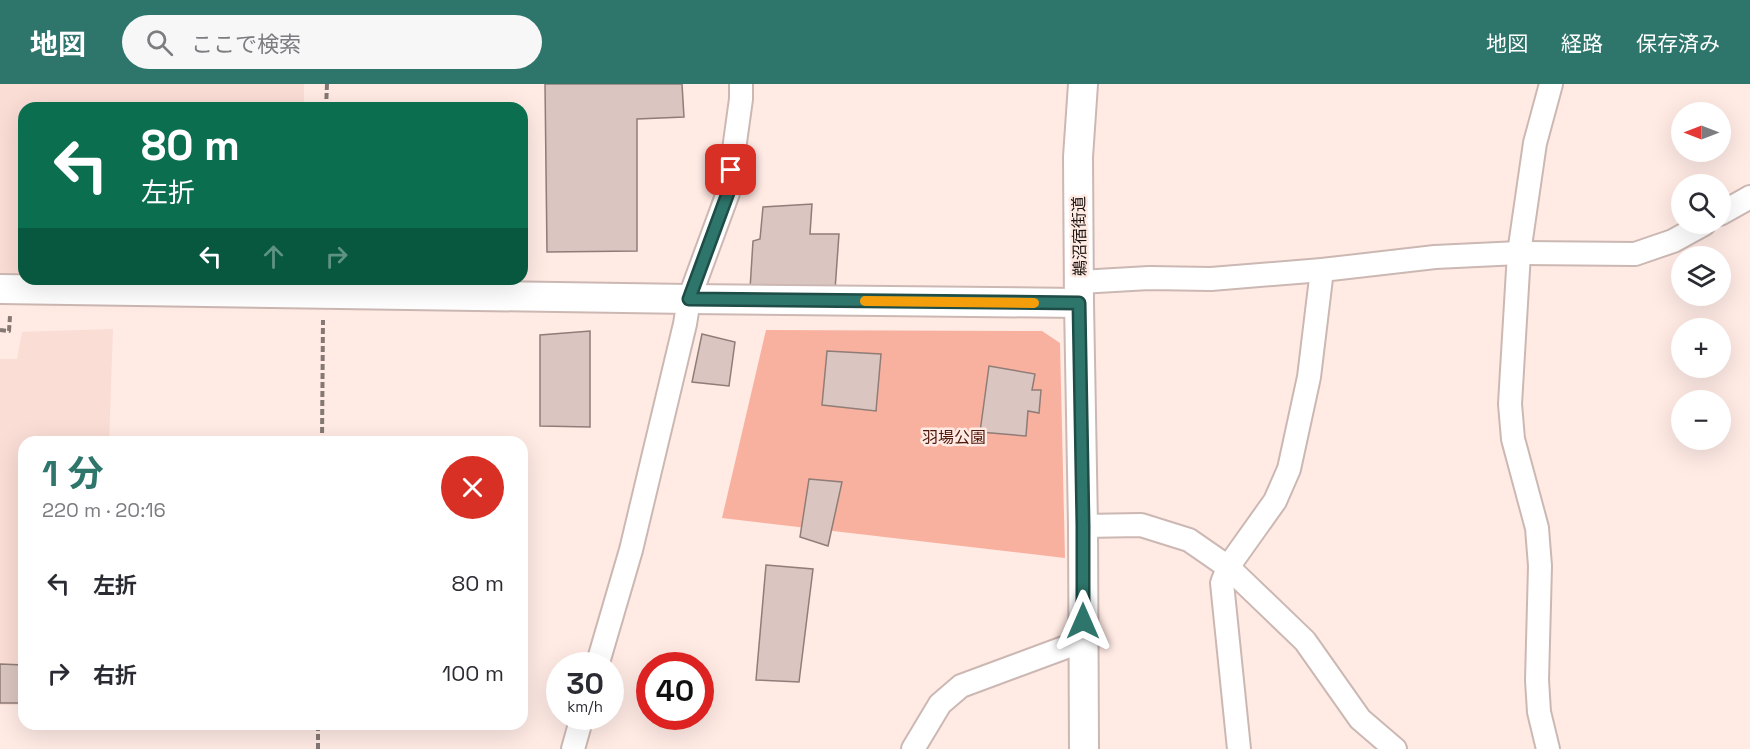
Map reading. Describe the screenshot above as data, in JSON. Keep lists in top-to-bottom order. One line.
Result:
{"streets":{"street":["鵜沼宿街道"]},"parks":["羽場公園"],"north":"left","page":{"header":"地図","search":"ここで検索","nav":["地図","経路","保存済み"],"map_buttons":["+","−"],"turn":["80 m","左折"],"heading":["1 分","220 m · 20:16"],"list":[{"name":"左折","value":"80 m"},{"name":"右折","value":"100 m"}],"speed":"30 km/h","limit":"40"}}
